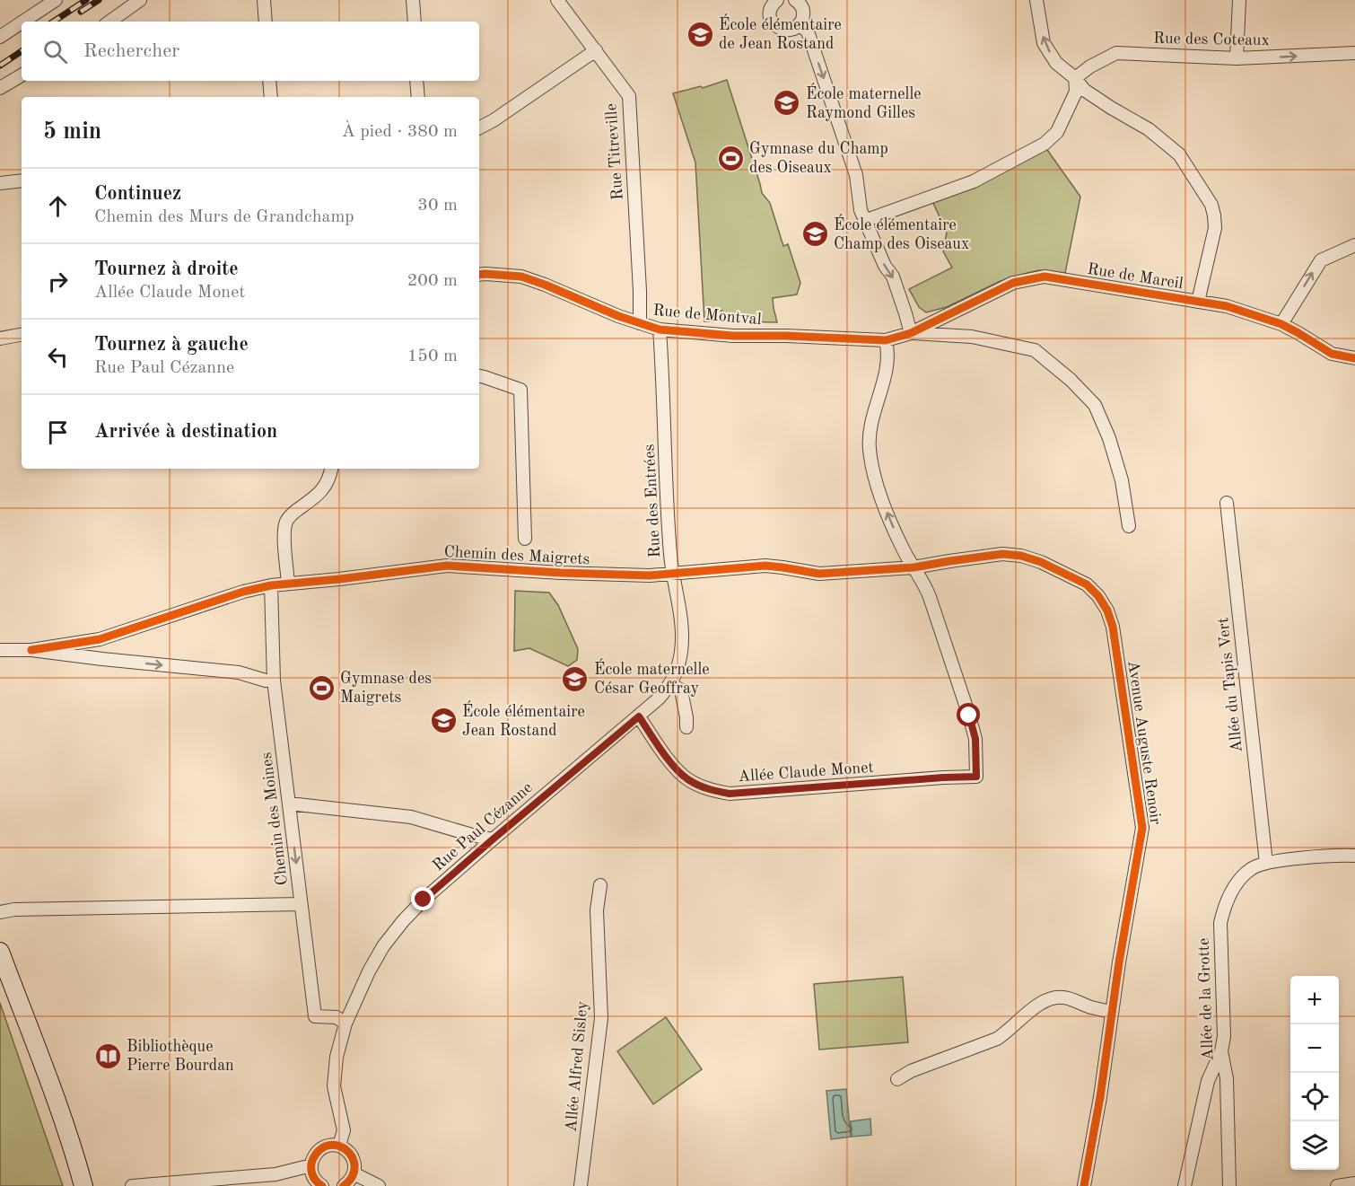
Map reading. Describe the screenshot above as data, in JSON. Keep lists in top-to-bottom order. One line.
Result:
{"streets":{"street":["Rue des Coteaux","Rue Titreville","Rue de Mareil","Rue de Montval","Rue des Entrées","Chemin des Maigrets","Allée du Tapis Vert","Avenue Auguste Renoir","Allée Claude Monet","Chemin des Moines","Rue Paul Cézanne","Allée de la Grotte","Allée Alfred Sisley"]},"crossings":[["Rue Titreville","Rue de Montval"],["Rue de Mareil","Rue de Montval"],["Rue de Montval","Rue des Entrées"],["Rue des Entrées","Chemin des Maigrets"],["Rue des Entrées","Rue Paul Cézanne"],["Chemin des Maigrets","Avenue Auguste Renoir"],["Chemin des Maigrets","Allée Claude Monet"],["Chemin des Maigrets","Chemin des Moines"],["Allée du Tapis Vert","Allée de la Grotte"],["Avenue Auguste Renoir","Allée Claude Monet"],["Allée Claude Monet","Rue Paul Cézanne"],["Chemin des Moines","Rue Paul Cézanne"]],"one_way":["Rue des Coteaux"],"places":{"school or university":["École élémentaire de Jean Rostand","École maternelle Raymond Gilles","École élémentaire Champ des Oiseaux","École maternelle César Geoffray","École élémentaire Jean Rostand"],"sports":["Gymnase du Champ des Oiseaux","Gymnase des Maigrets"],"library":["Bibliothèque Pierre Bourdan"]},"page":{"search":"Rechercher","heading":["5 min","À pied · 380 m"],"list":[["Continuez","Chemin des Murs de Grandchamp","30 m"],["Tournez à droite","Allée Claude Monet","200 m"],["Tournez à gauche","Rue Paul Cézanne","150 m"],"Arrivée à destination"],"map_buttons":["+","−"]}}
